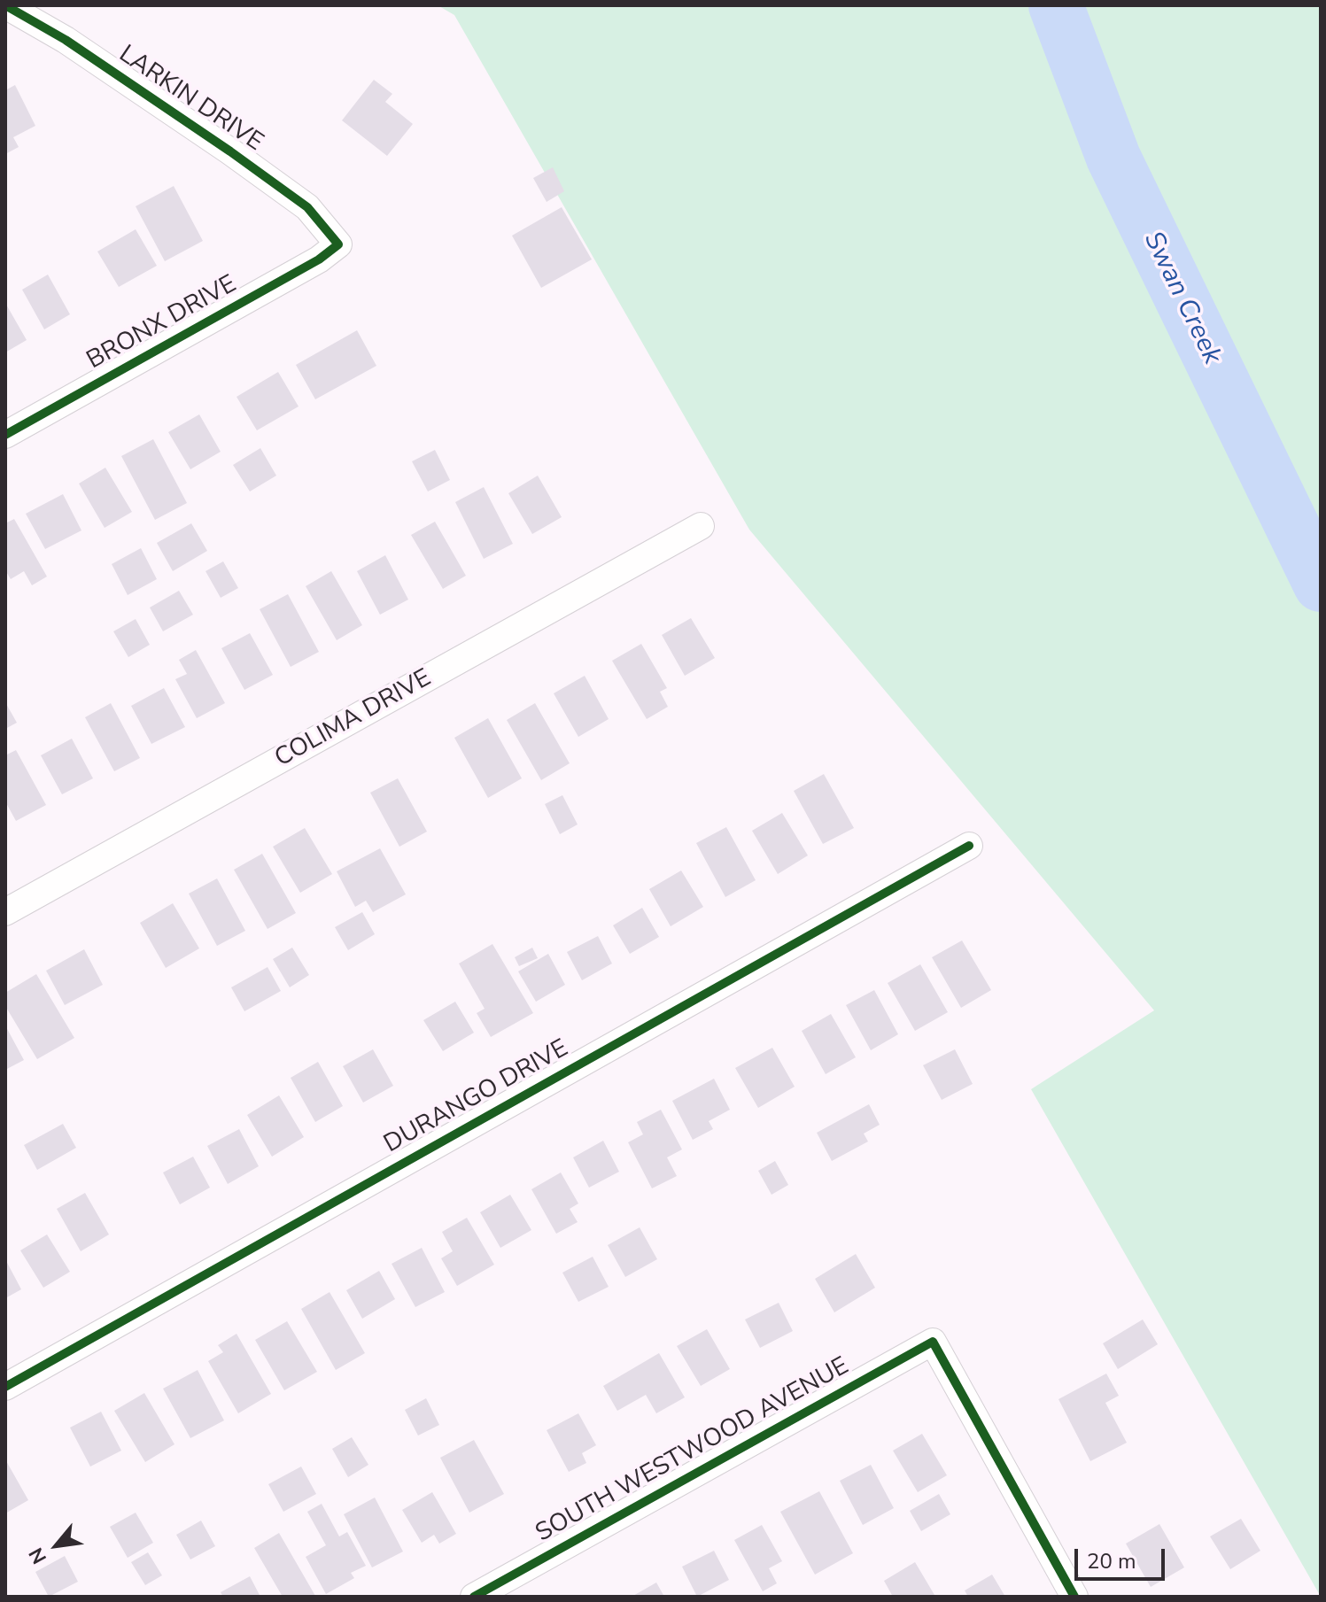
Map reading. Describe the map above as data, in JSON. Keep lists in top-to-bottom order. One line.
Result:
{"streets":{"street":["LARKIN DRIVE","BRONX DRIVE","COLIMA DRIVE","DURANGO DRIVE","SOUTH WESTWOOD AVENUE"]},"crossings":[["LARKIN DRIVE","BRONX DRIVE"]],"water":["Swan Creek"],"scale_bar":"20 m","north":"bottom left"}
